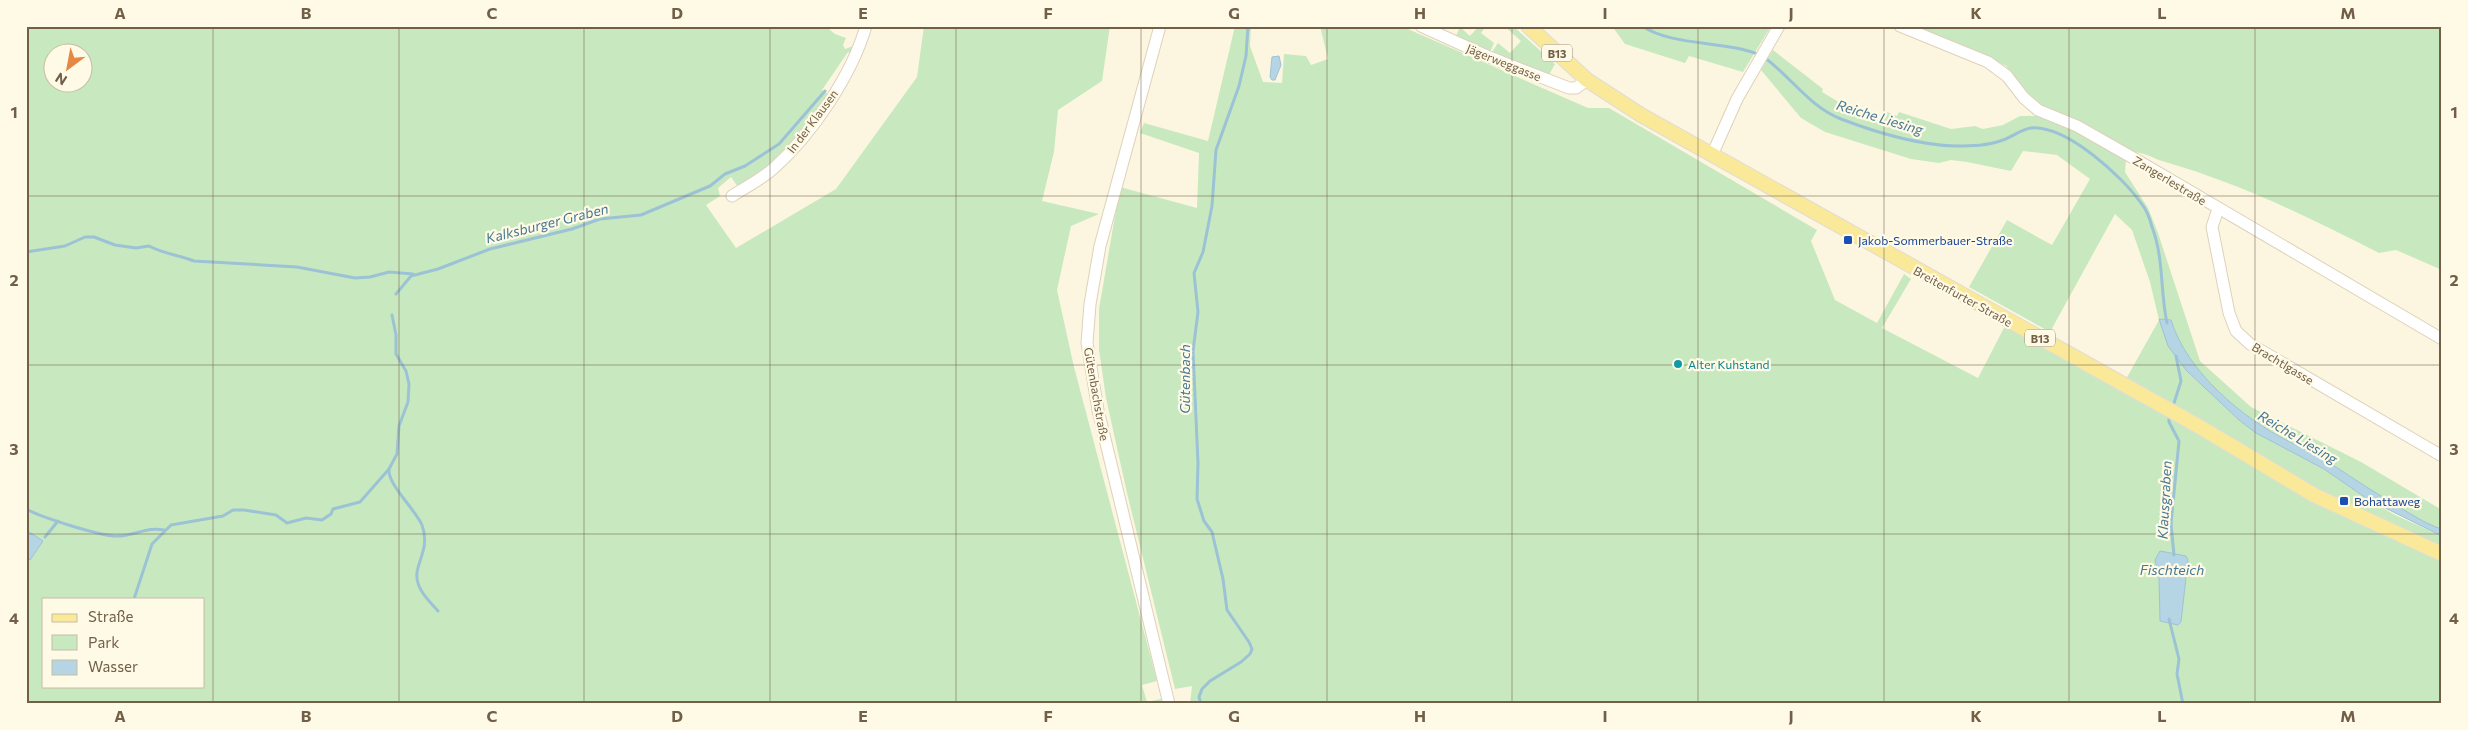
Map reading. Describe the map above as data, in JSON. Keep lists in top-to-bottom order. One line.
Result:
{"streets":{"main road":["B13","Breitenfurter Straße"],"street":["Jägerweggasse","In der Klausen","Zangerlestraße","Brachtlgasse","Gütenbachstraße"]},"crossings":[["Jägerweggasse","Breitenfurter Straße"],["Zangerlestraße","Brachtlgasse"]],"water":["Reiche Liesing","Kalksburger Graben","Gütenbach","Klausgraben","Fischteich"],"places":{"transit":["Jakob-Sommerbauer-Straße","Bohattaweg"],"other":["Alter Kuhstand"]},"legend":["Straße","Park","Wasser"],"north":"bottom left","grid":{"columns":["A","B","C","D","E","F","G","H","I","J","K","L","M"],"rows":["1","2","3","4"]}}
